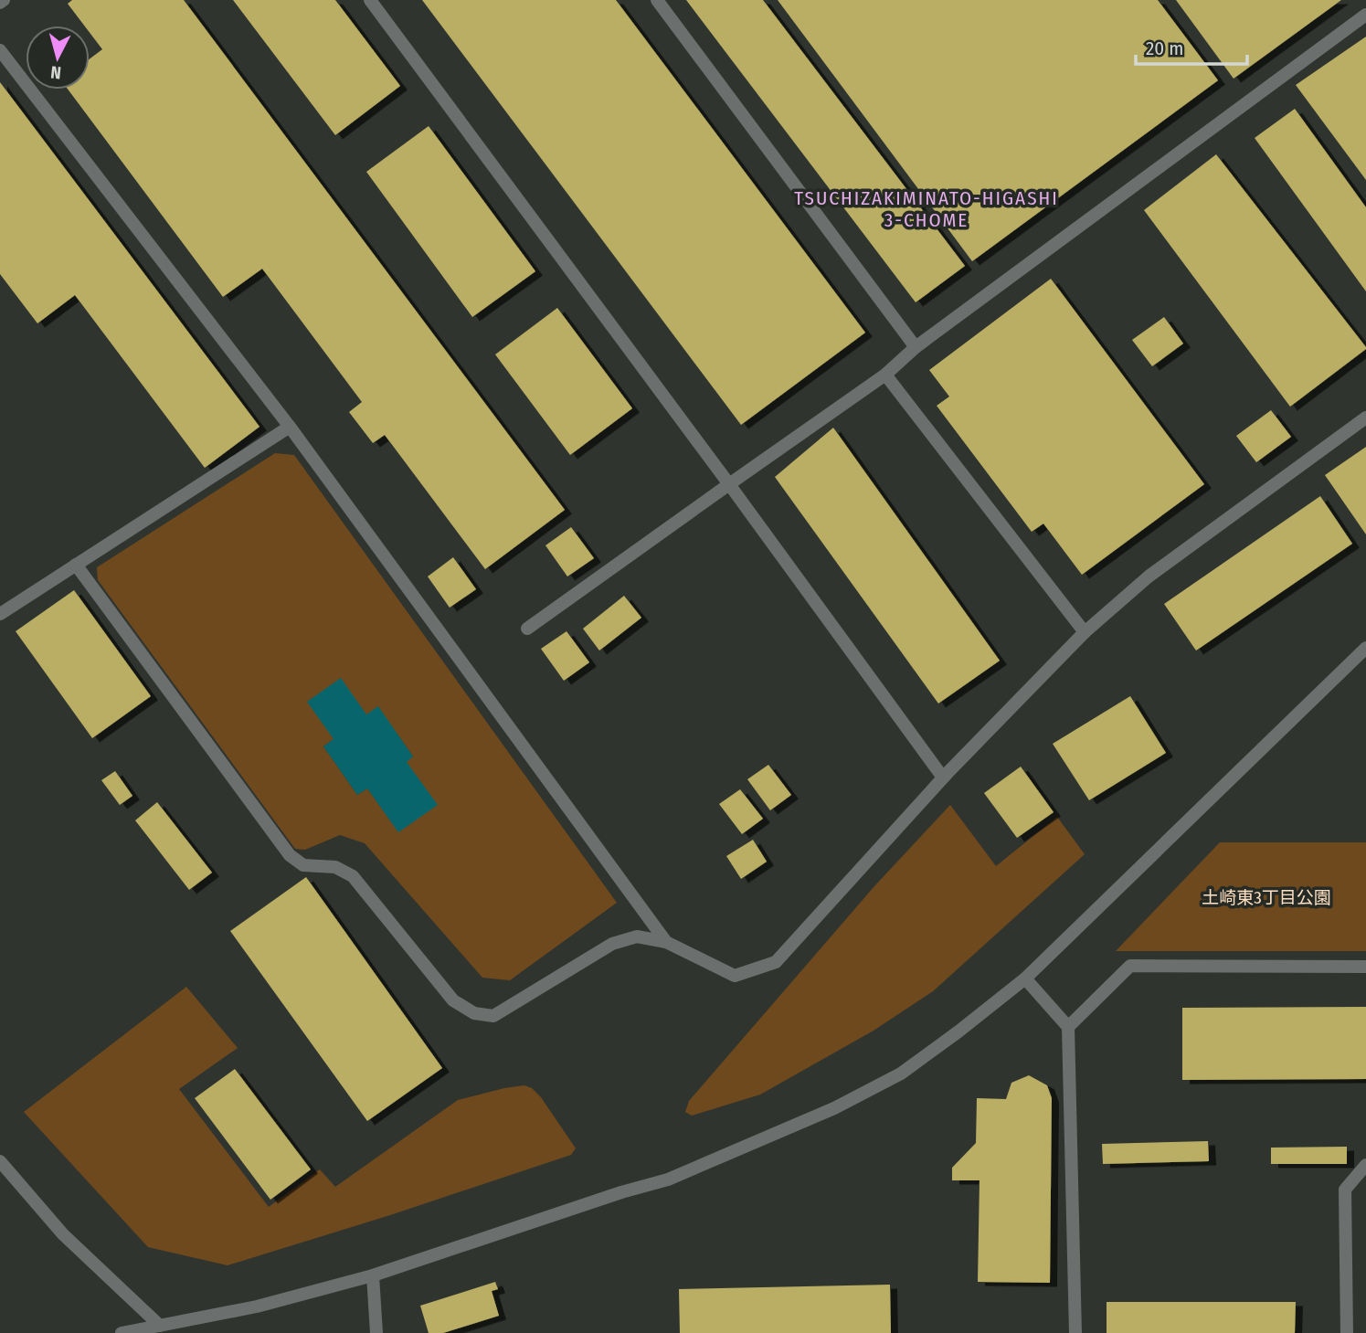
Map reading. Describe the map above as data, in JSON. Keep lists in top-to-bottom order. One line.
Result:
{"districts":["TSUCHIZAKIMINATO-HIGASHI 3-CHOME"],"parks":["土崎東3丁目公園"],"scale_bar":"20 m","north":"bottom"}
